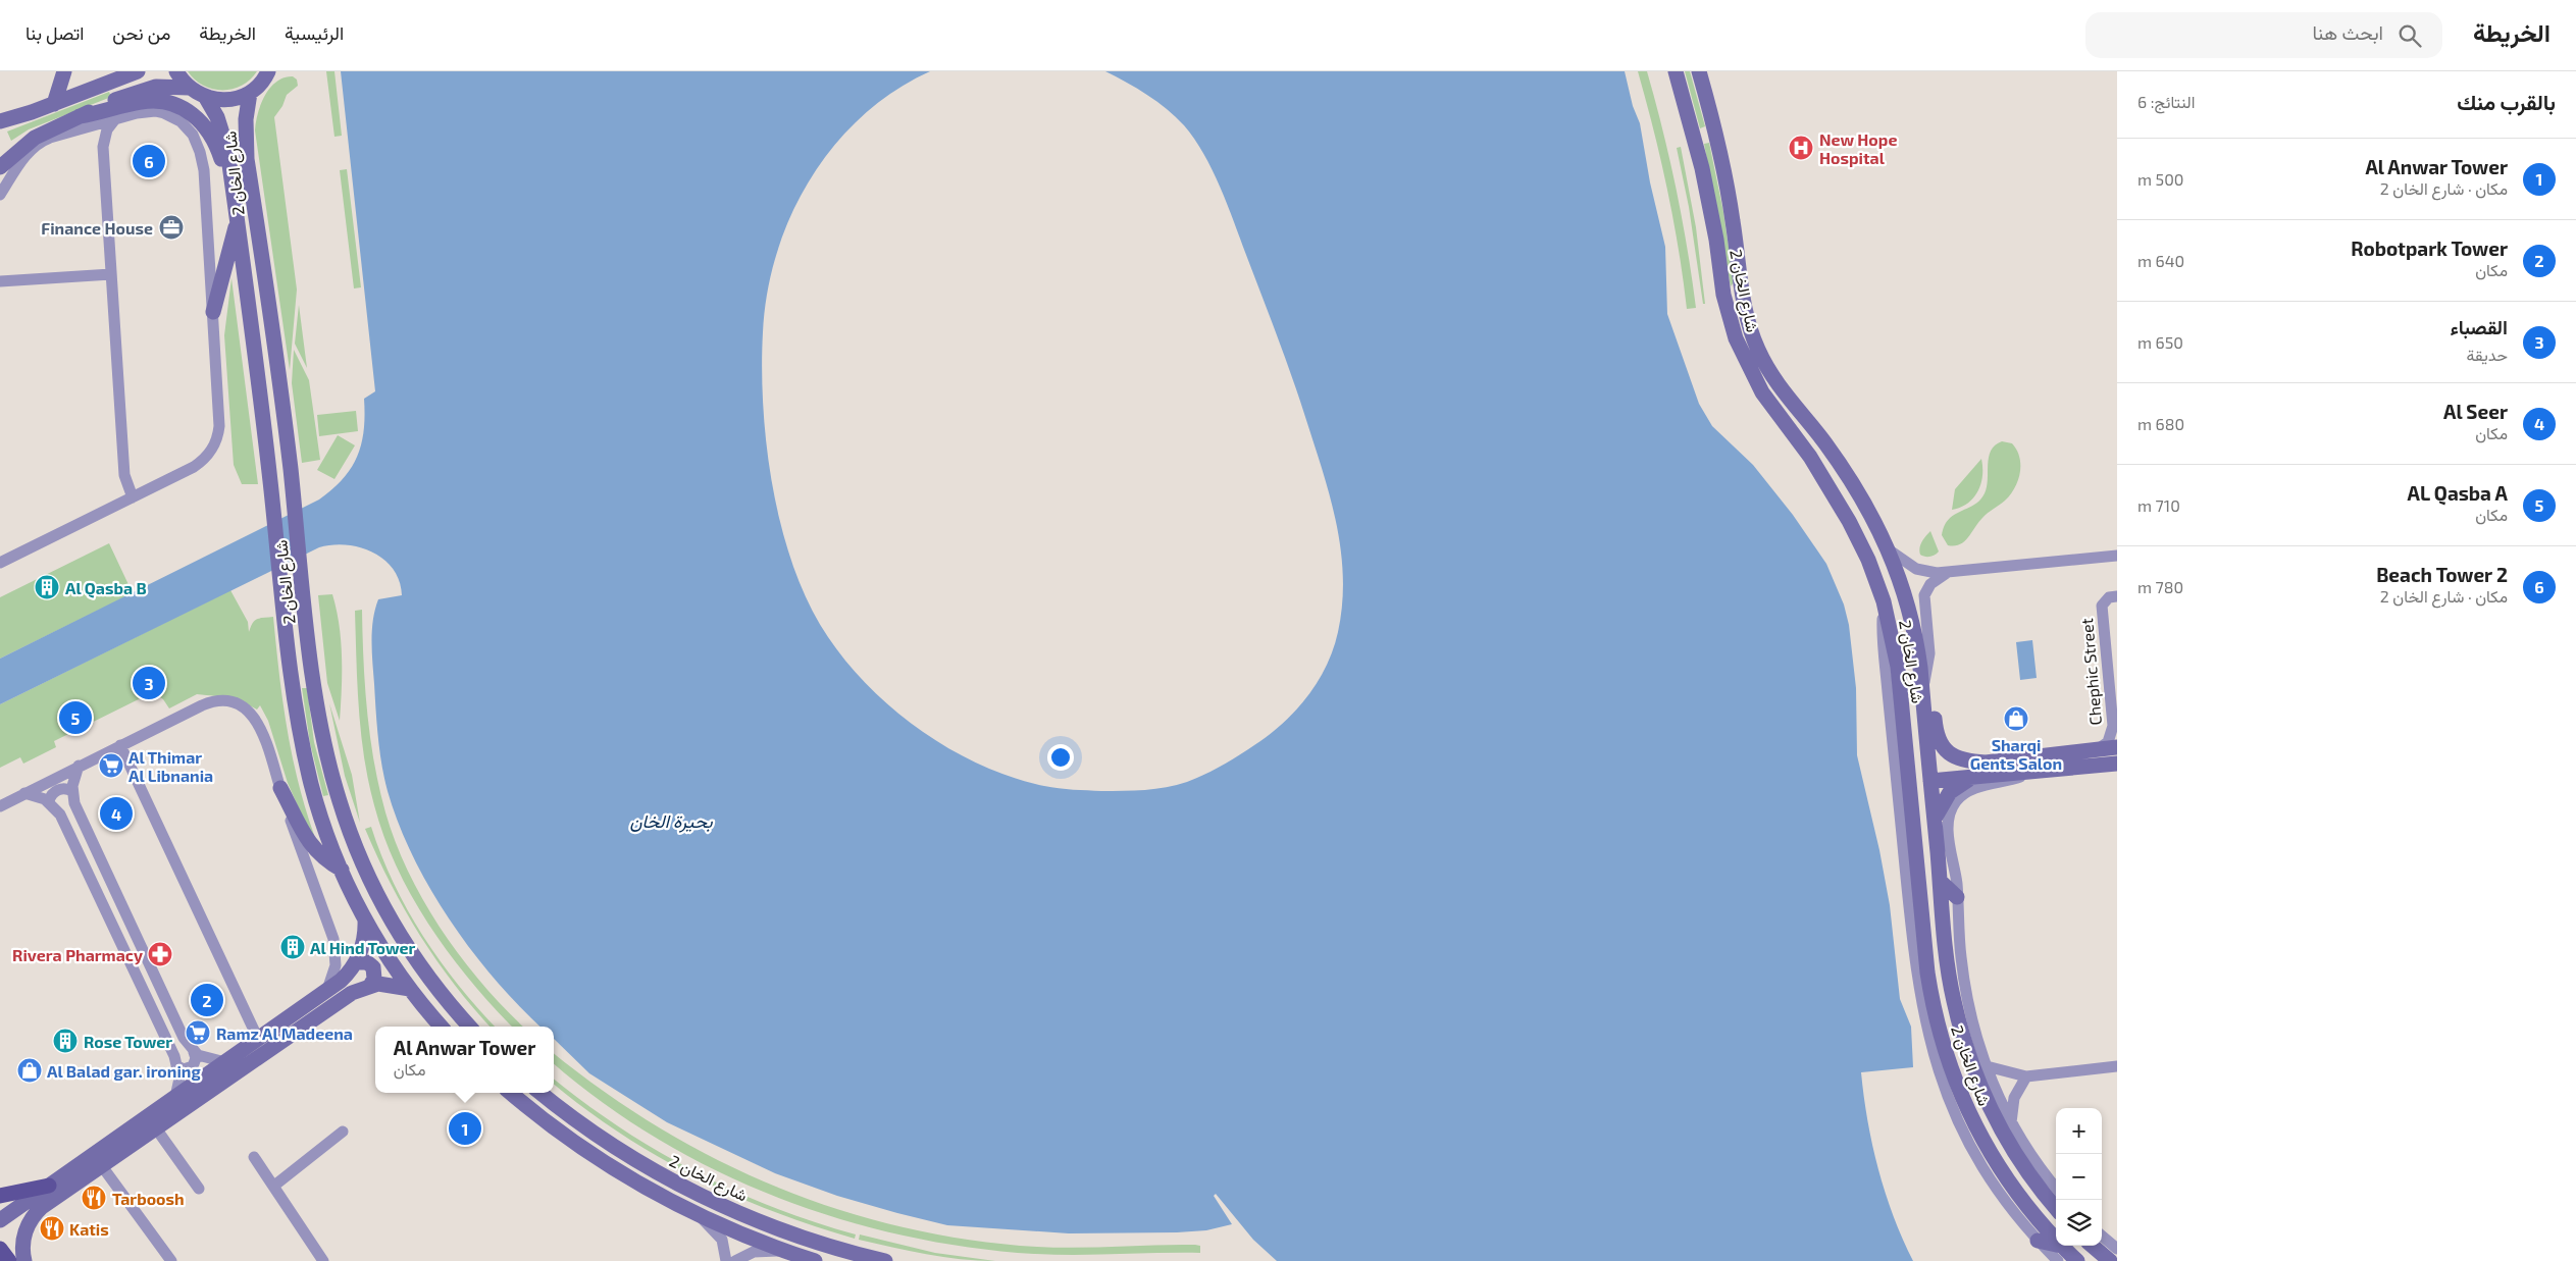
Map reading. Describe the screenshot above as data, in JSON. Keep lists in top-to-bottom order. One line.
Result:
{"streets":{"street":["شارع الخان 2","Chephic Street"]},"water":["بحيرة الخان"],"places":{"hospital":["New Hope Hospital"],"office":["Finance House"],"building":["Al Qasba B","Al Hind Tower","Rose Tower"],"shop":["Sharqi Gents Salon","Al Balad gar. ironing"],"supermarket":["Al Thimar Al Libnania","Ramz Al Madeena"],"pharmacy":["Rivera Pharmacy"],"restaurant":["Tarboosh","Katis"]},"page":{"header":"الخريطة","search":"ابحث هنا","nav":["الرئيسية","الخريطة","من نحن","اتصل بنا"],"heading":["بالقرب منك","النتائج: 6"],"list":[{"mark":"1","name":"Al Anwar Tower","note":"مكان · شارع الخان 2","value":"500 m"},{"mark":"2","name":"Robotpark Tower","note":"مكان","value":"640 m"},{"mark":"3","name":"القصباء","note":"حديقة","value":"650 m"},{"mark":"4","name":"Al Seer","note":"مكان","value":"680 m"},{"mark":"5","name":"AL Qasba A","note":"مكان","value":"710 m"},{"mark":"6","name":"Beach Tower 2","note":"مكان · شارع الخان 2","value":"780 m"}],"pins":["6","3","5","4","2","1"],"popup":["Al Anwar Tower","مكان"],"map_buttons":["+","−"]}}
